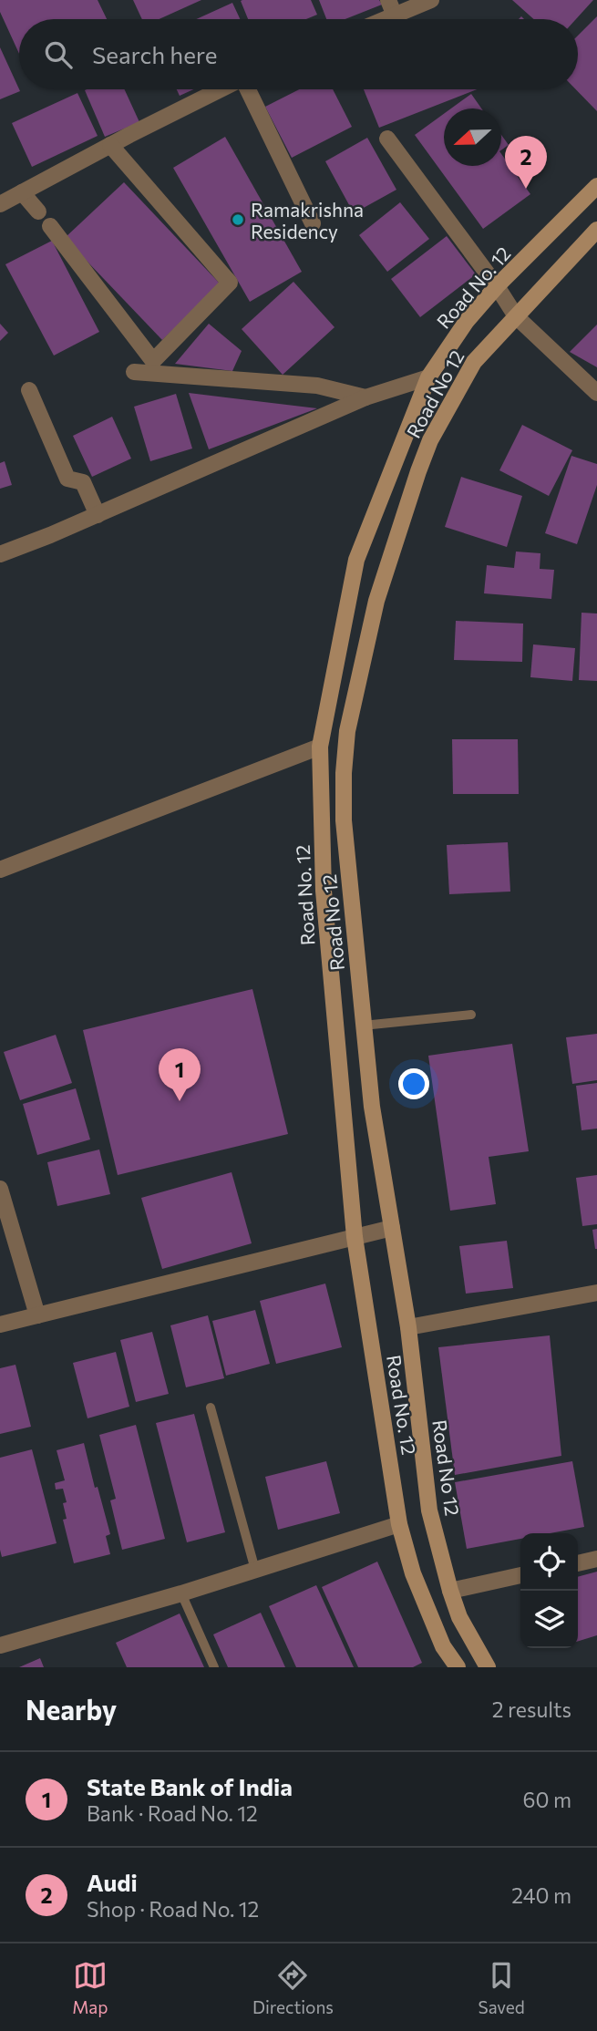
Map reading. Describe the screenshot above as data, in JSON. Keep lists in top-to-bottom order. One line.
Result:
{"streets":{"main road":["Road No. 12","Road No 12"]},"places":["Ramakrishna Residency"],"north":"left","page":{"search":"Search here","pins":["2","1"],"heading":["Nearby","2 results"],"list":[{"mark":"1","name":"State Bank of India","note":"Bank · Road No. 12","value":"60 m"},{"mark":"2","name":"Audi","note":"Shop · Road No. 12","value":"240 m"}],"nav":["Map","Directions","Saved"]}}
